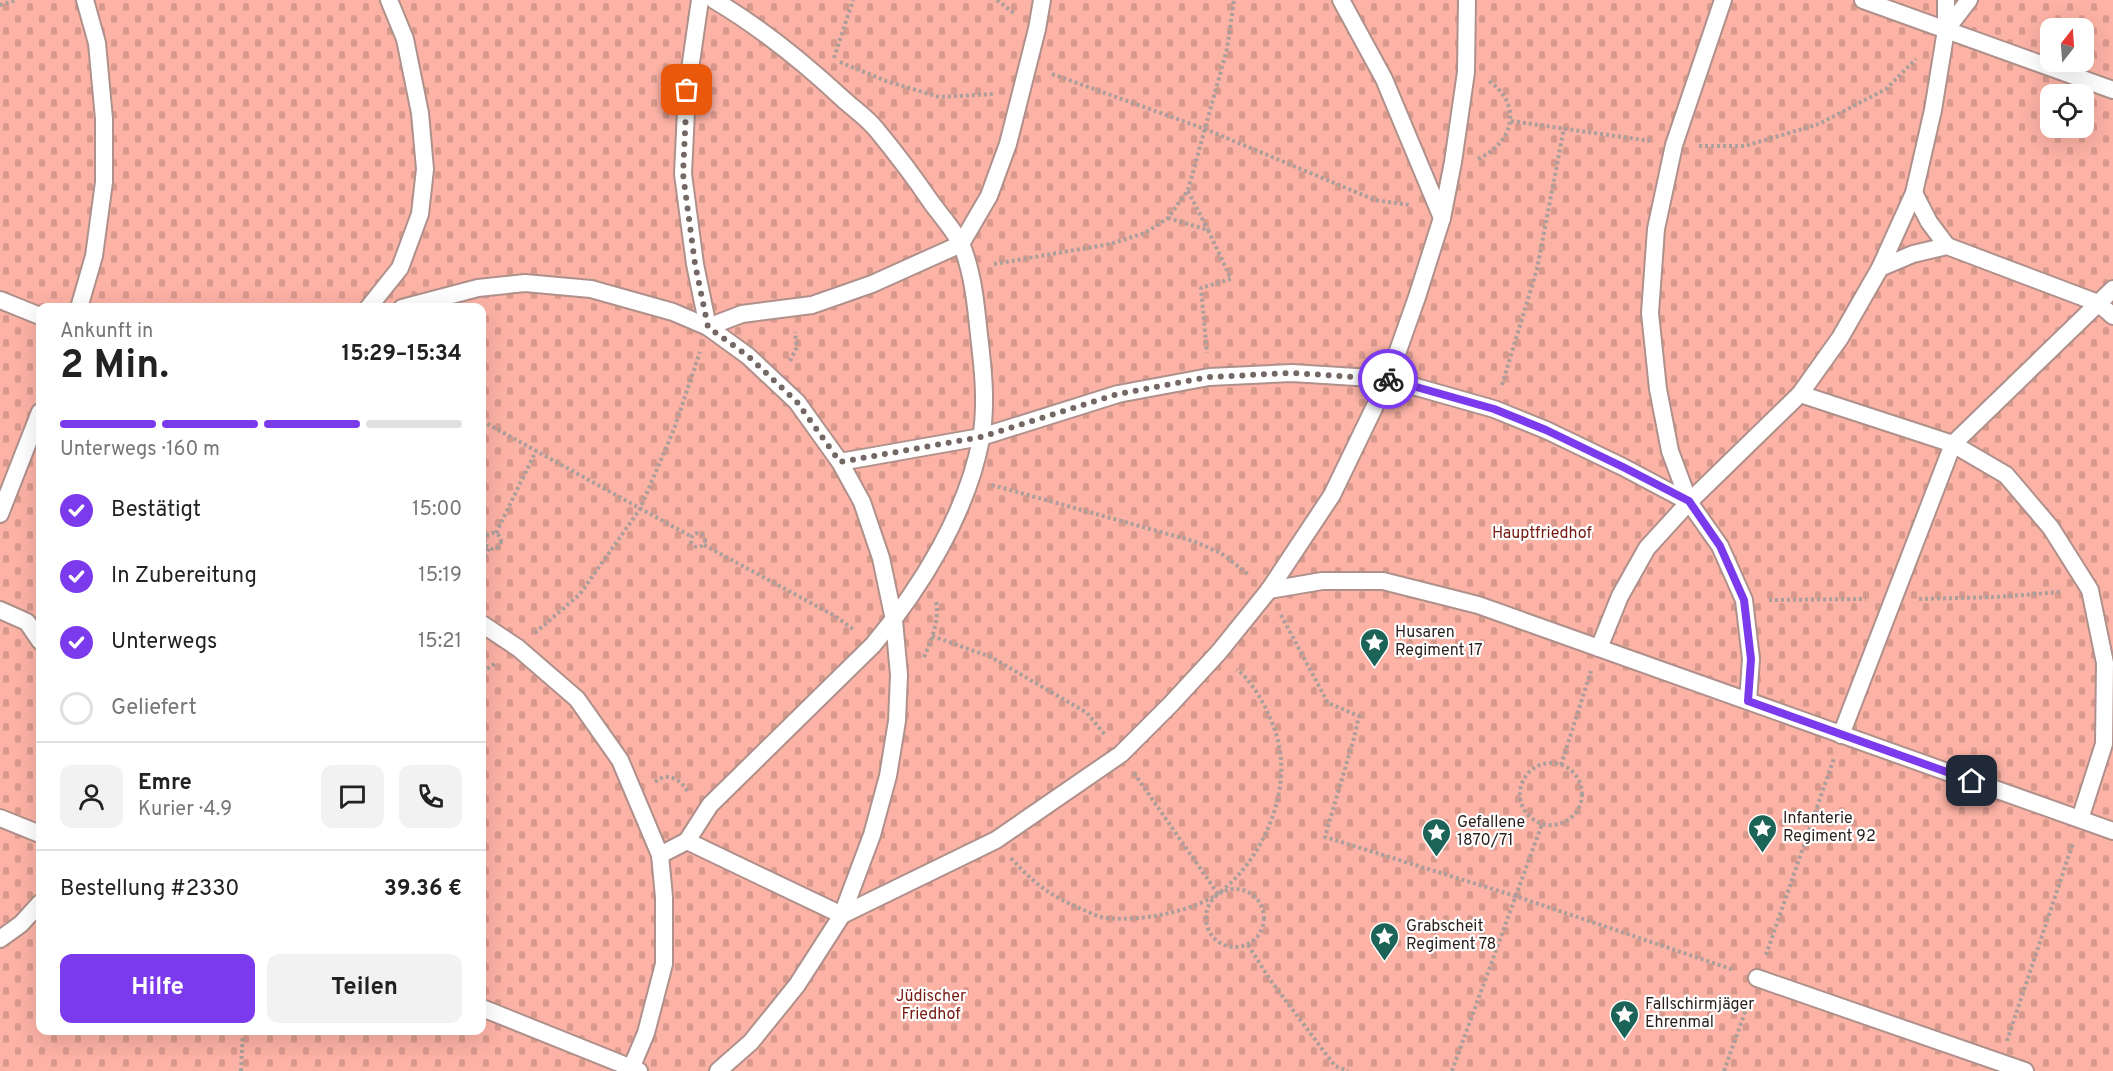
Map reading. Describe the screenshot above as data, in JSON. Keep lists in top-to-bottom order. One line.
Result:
{"parks":["Hauptfriedhof","Jüdischer Friedhof"],"places":{"place":["Husaren Regiment 17","Infanterie Regiment 92","Gefallene 1870/71","Grabscheit Regiment 78","Fallschirmjäger Ehrenmal"]},"north":"top","page":{"heading":["2 Min.","Ankunft in","15:29–15:34"],"panel":["Emre","Kurier · 4.9","Bestellung #2330","39.36 €"],"bar":"Unterwegs · 160 m","list":[["Bestätigt","15:00"],["In Zubereitung","15:19"],["Unterwegs","15:21"],"Geliefert"],"buttons":["Hilfe","Teilen"]}}
